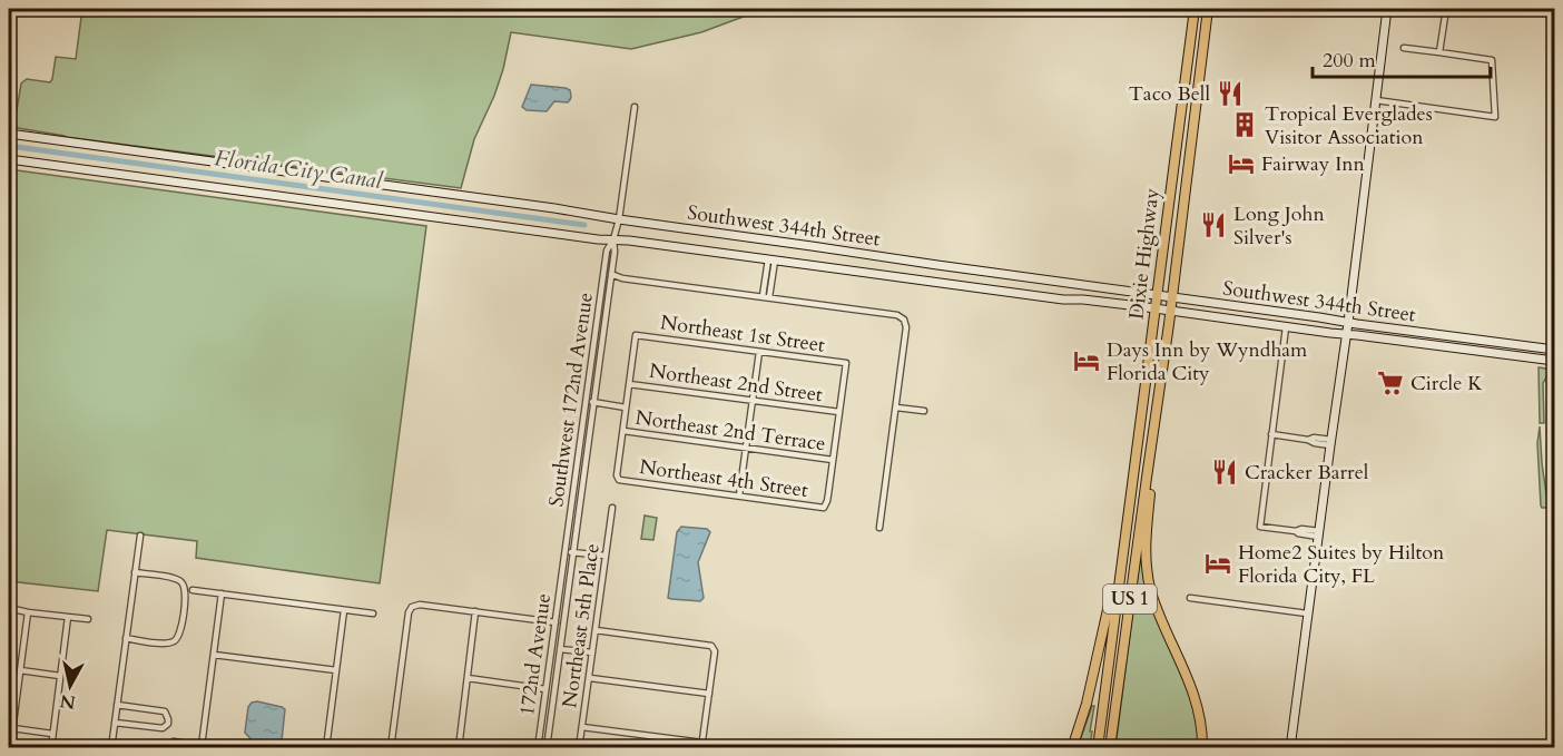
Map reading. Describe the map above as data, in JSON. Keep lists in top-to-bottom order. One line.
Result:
{"streets":{"highway":["Dixie Highway","US 1"],"main road":["Southwest 344th Street"],"street":["Northeast 1st Street","Northeast 2nd Street","Southwest 172nd Avenue","Northeast 2nd Terrace","Northeast 4th Street","Northeast 5th Place","172nd Avenue"]},"crossings":[["Southwest 344th Street","Dixie Highway"],["Southwest 344th Street","Southwest 172nd Avenue"],["Dixie Highway","US 1"],["Northeast 1st Street","Northeast 2nd Street"],["Southwest 172nd Avenue","172nd Avenue"],["Northeast 2nd Terrace","Northeast 4th Street"]],"water":["Florida City Canal"],"places":{"restaurant":["Taco Bell","Long John Silver's","Cracker Barrel"],"building":["Tropical Everglades Visitor Association"],"hotel":["Fairway Inn","Days Inn by Wyndham Florida City","Home2 Suites by Hilton Florida City, FL"],"supermarket":["Circle K"]},"scale_bar":"200 m","north":"bottom"}
